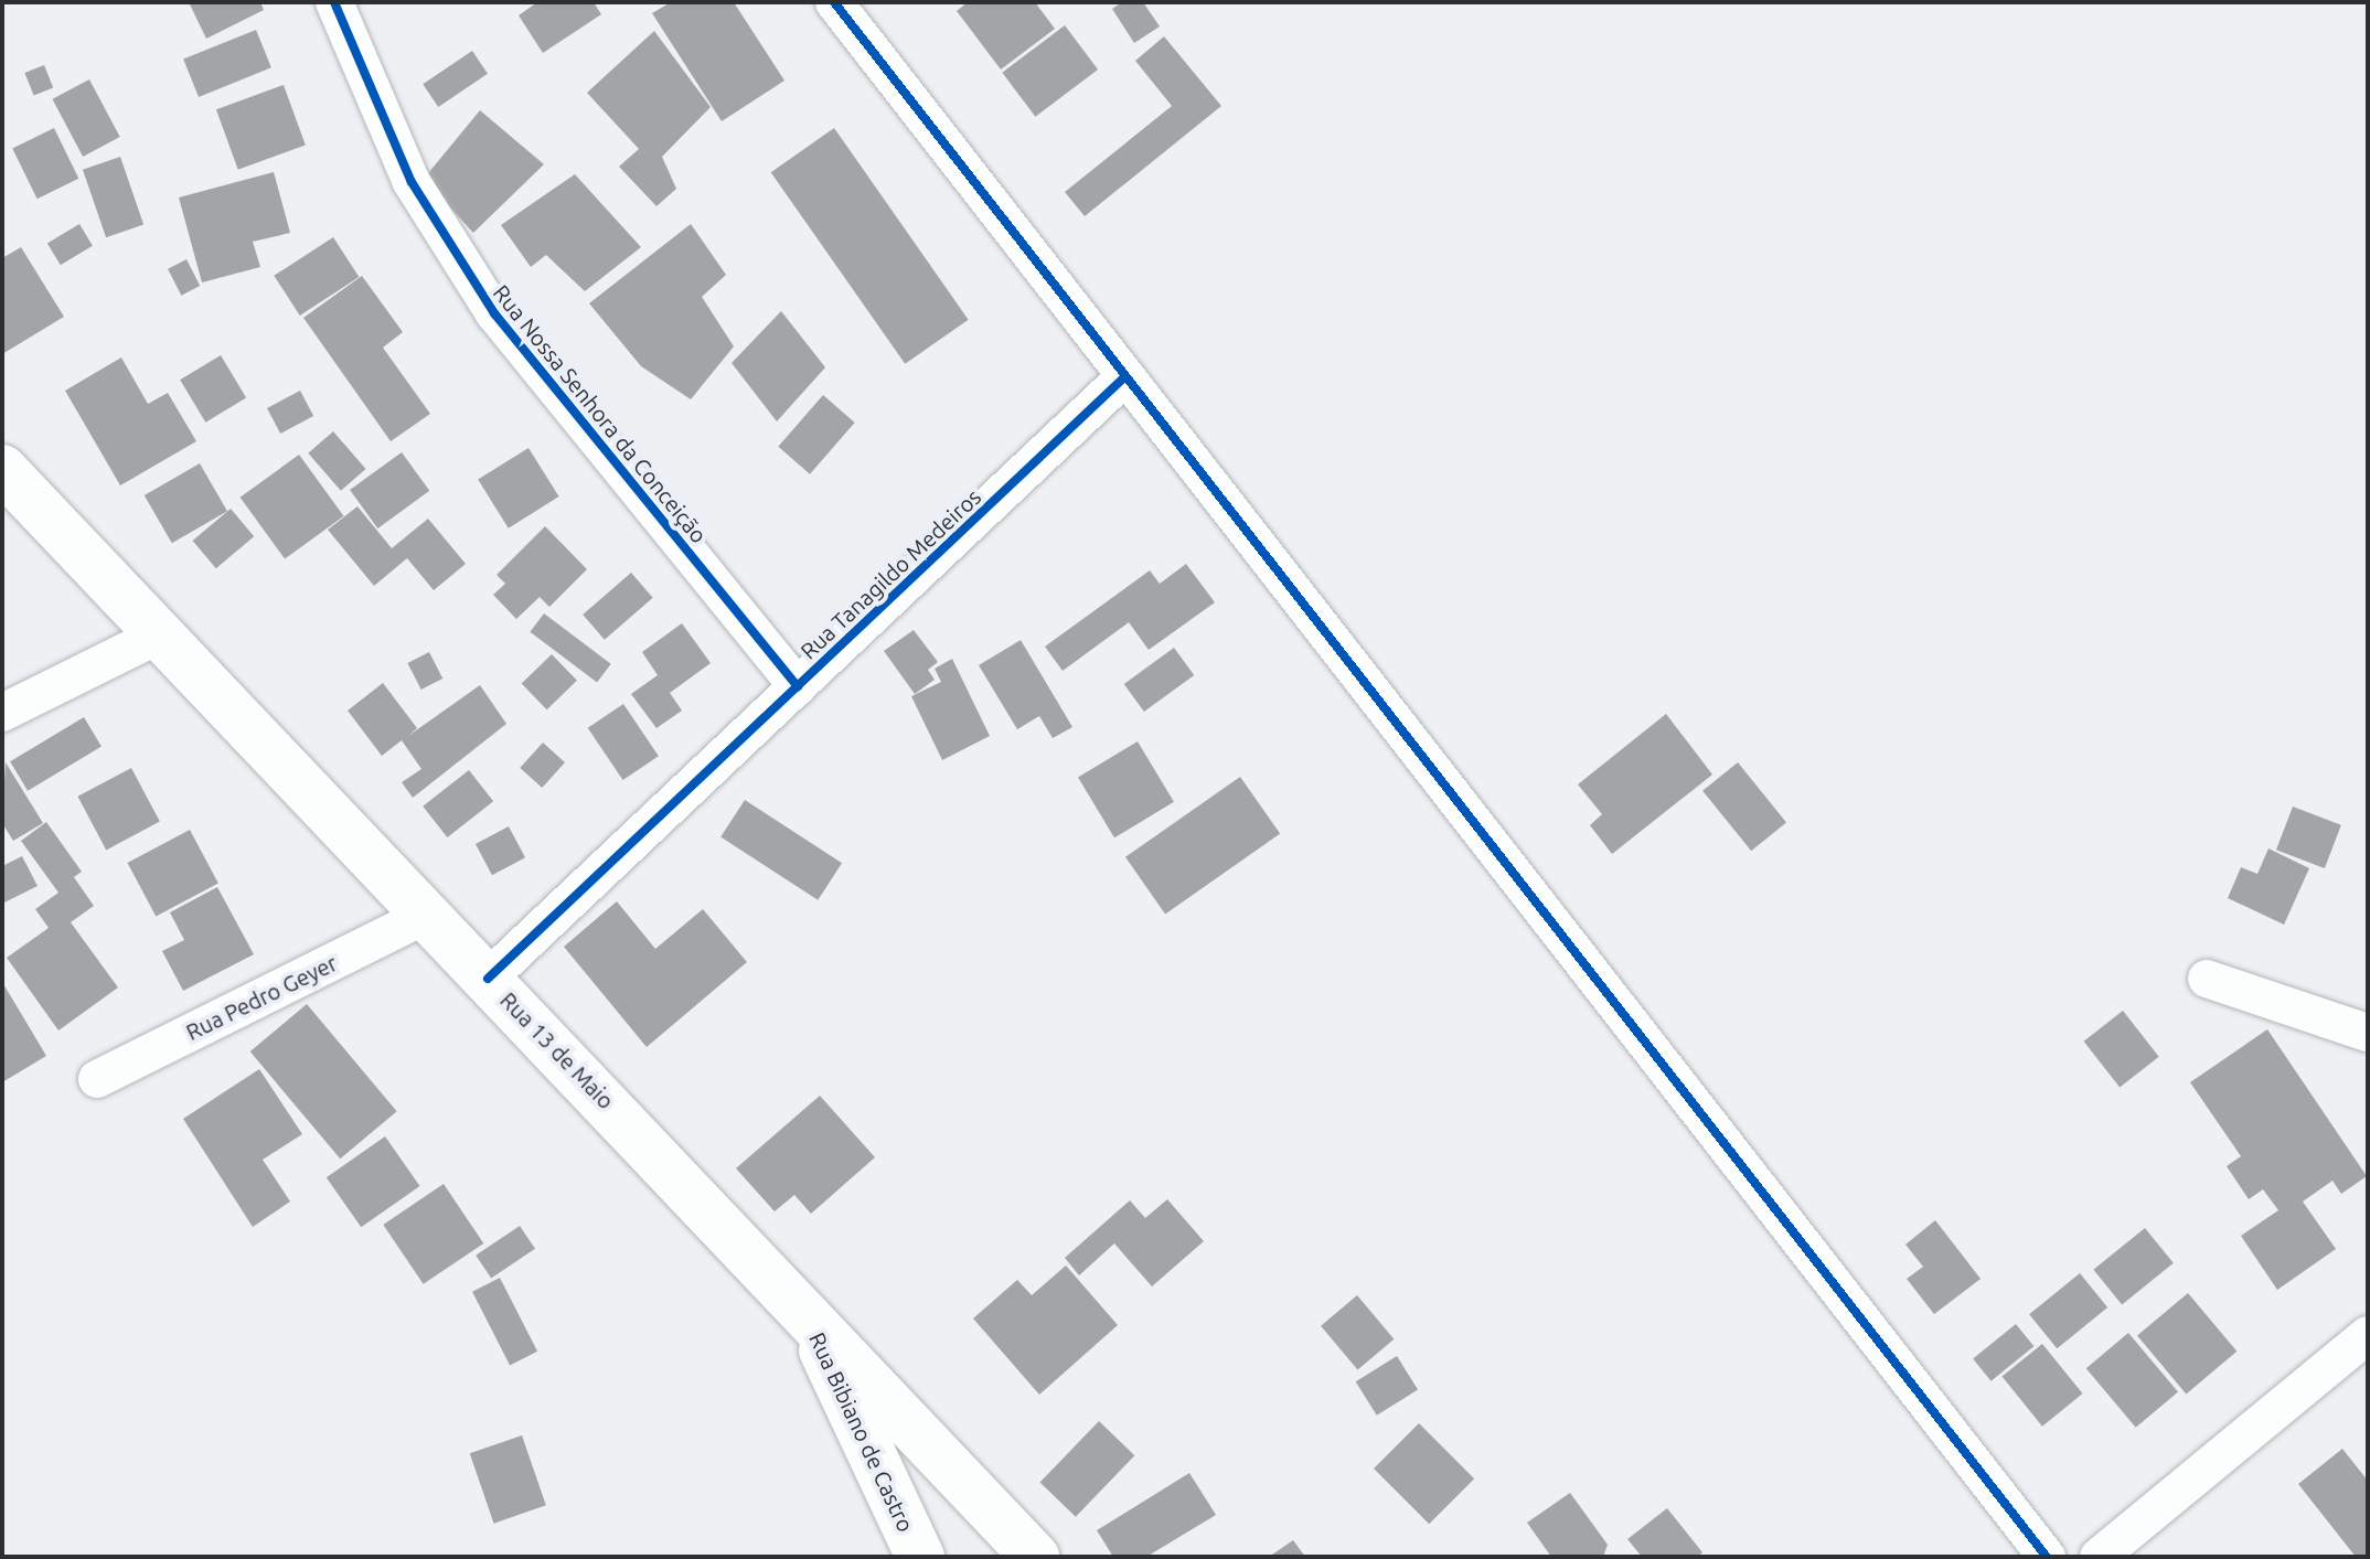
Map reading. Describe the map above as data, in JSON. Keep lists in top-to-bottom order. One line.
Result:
{"streets":{"main road":["Rua 13 de Maio","Rua Bibiano de Castro"],"street":["Rua Nossa Senhora da Conceição","Rua Tanagildo Medeiros","Rua Pedro Geyer"]},"crossings":[["Rua Nossa Senhora da Conceição","Rua Tanagildo Medeiros"],["Rua Tanagildo Medeiros","Rua 13 de Maio"],["Rua Pedro Geyer","Rua 13 de Maio"],["Rua 13 de Maio","Rua Bibiano de Castro"]]}
